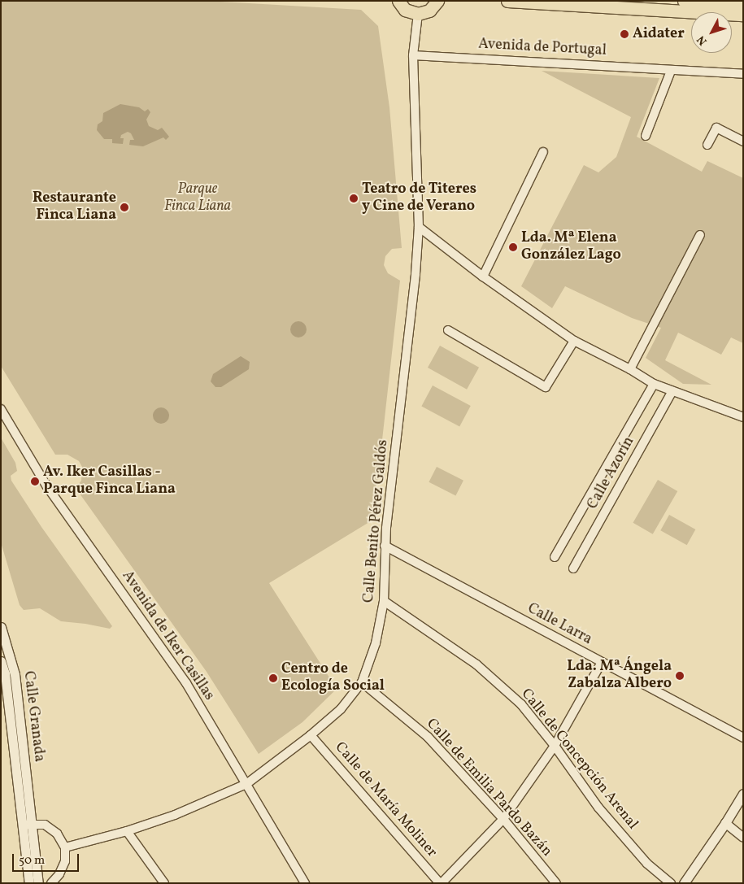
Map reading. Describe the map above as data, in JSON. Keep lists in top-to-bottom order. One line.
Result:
{"streets":{"street":["Avenida de Portugal","Calle Azorín","Calle Benito Pérez Galdós","Calle Larra","Avenida de Iker Casillas","Calle Granada","Calle de Concepción Arenal","Calle de Emilia Pardo Bazán","Calle de María Moliner"]},"crossings":[["Avenida de Portugal","Calle Benito Pérez Galdós"],["Calle Benito Pérez Galdós","Calle Larra"],["Calle Benito Pérez Galdós","Avenida de Iker Casillas"],["Calle Benito Pérez Galdós","Calle de Concepción Arenal"],["Calle Benito Pérez Galdós","Calle de Emilia Pardo Bazán"],["Calle Benito Pérez Galdós","Calle de María Moliner"]],"parks":["Parque Finca Liana"],"places":["Aidater","Teatro de Titeres y Cine de Verano","Restaurante Finca Liana","Lda. Mª Elena González Lago","Av. Iker Casillas - Parque Finca Liana","Lda. Mª Ángela Zabalza Albero","Centro de Ecología Social"],"scale_bar":"50 m","north":"bottom left"}
